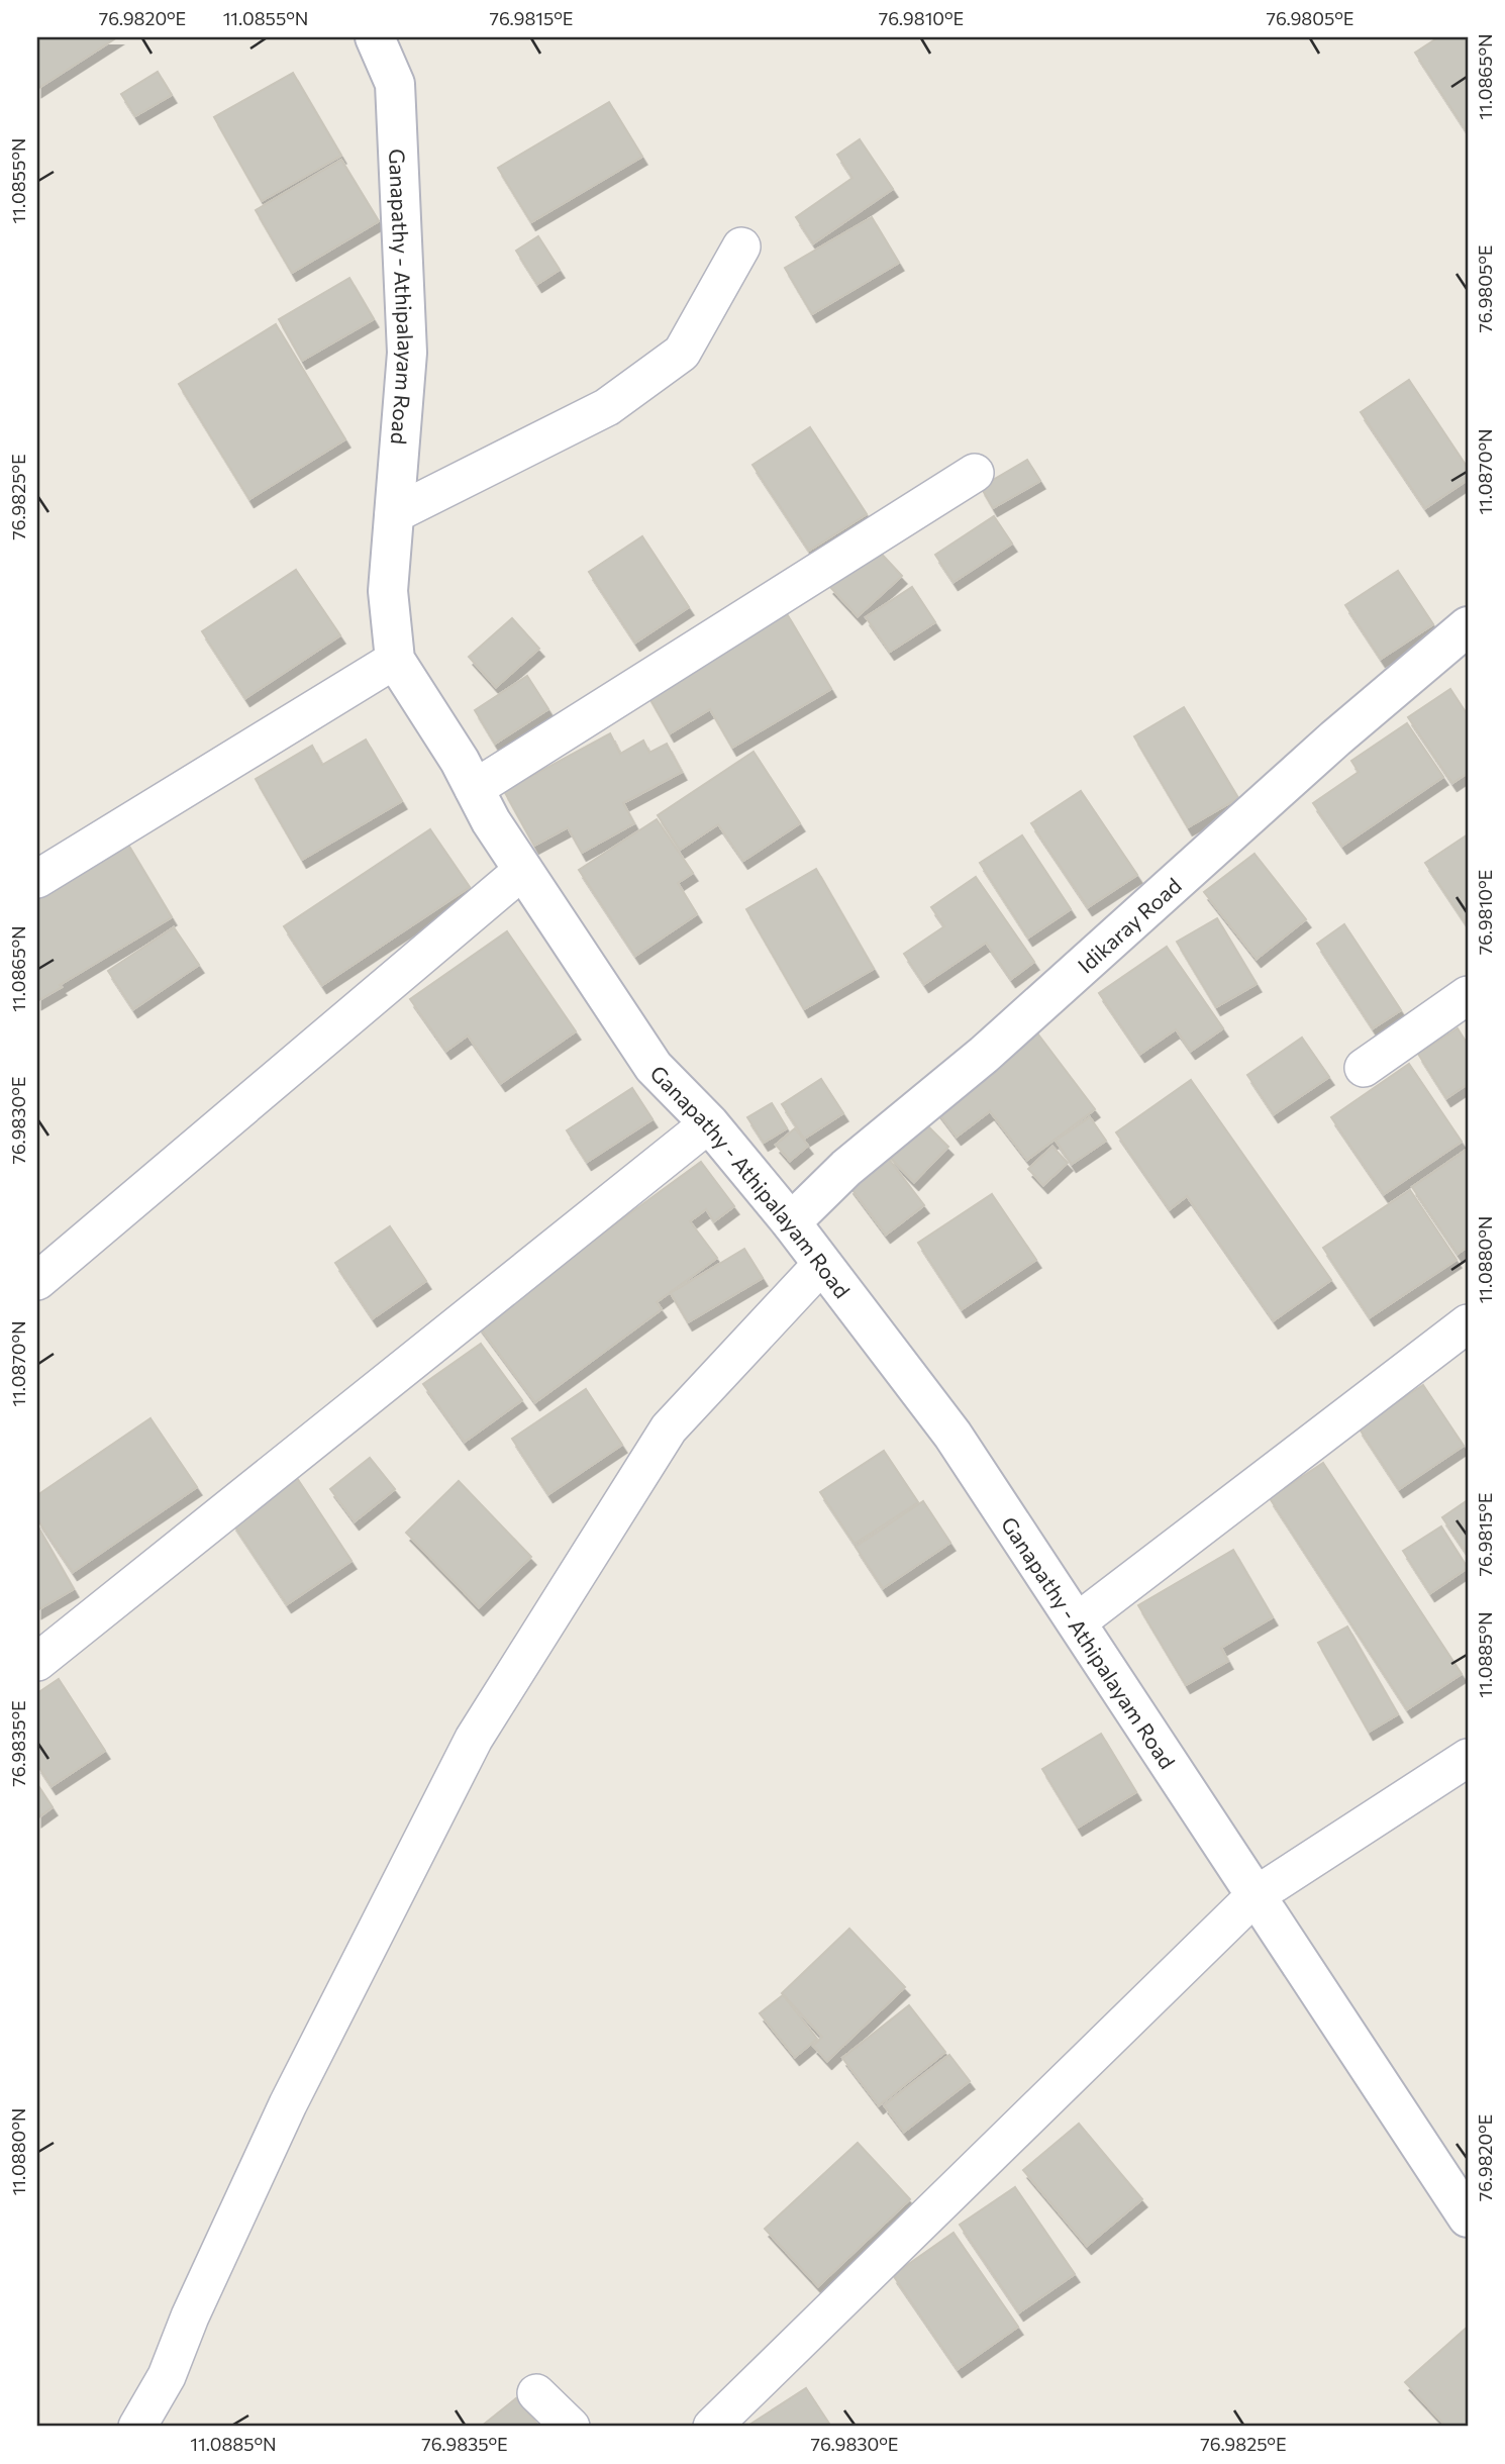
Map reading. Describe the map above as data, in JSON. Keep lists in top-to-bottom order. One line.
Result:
{"streets":{"main road":["Ganapathy - Athipalayam Road","Idikaray Road"]},"crossings":[["Ganapathy - Athipalayam Road","Idikaray Road"]],"coordinates":["76.9820°E","11.0855°N","76.9815°E","76.9810°E","76.9805°E","11.0865°N","11.0870°N","76.9825°E","76.9830°E","11.0880°N","11.0885°N","76.9835°E"]}
